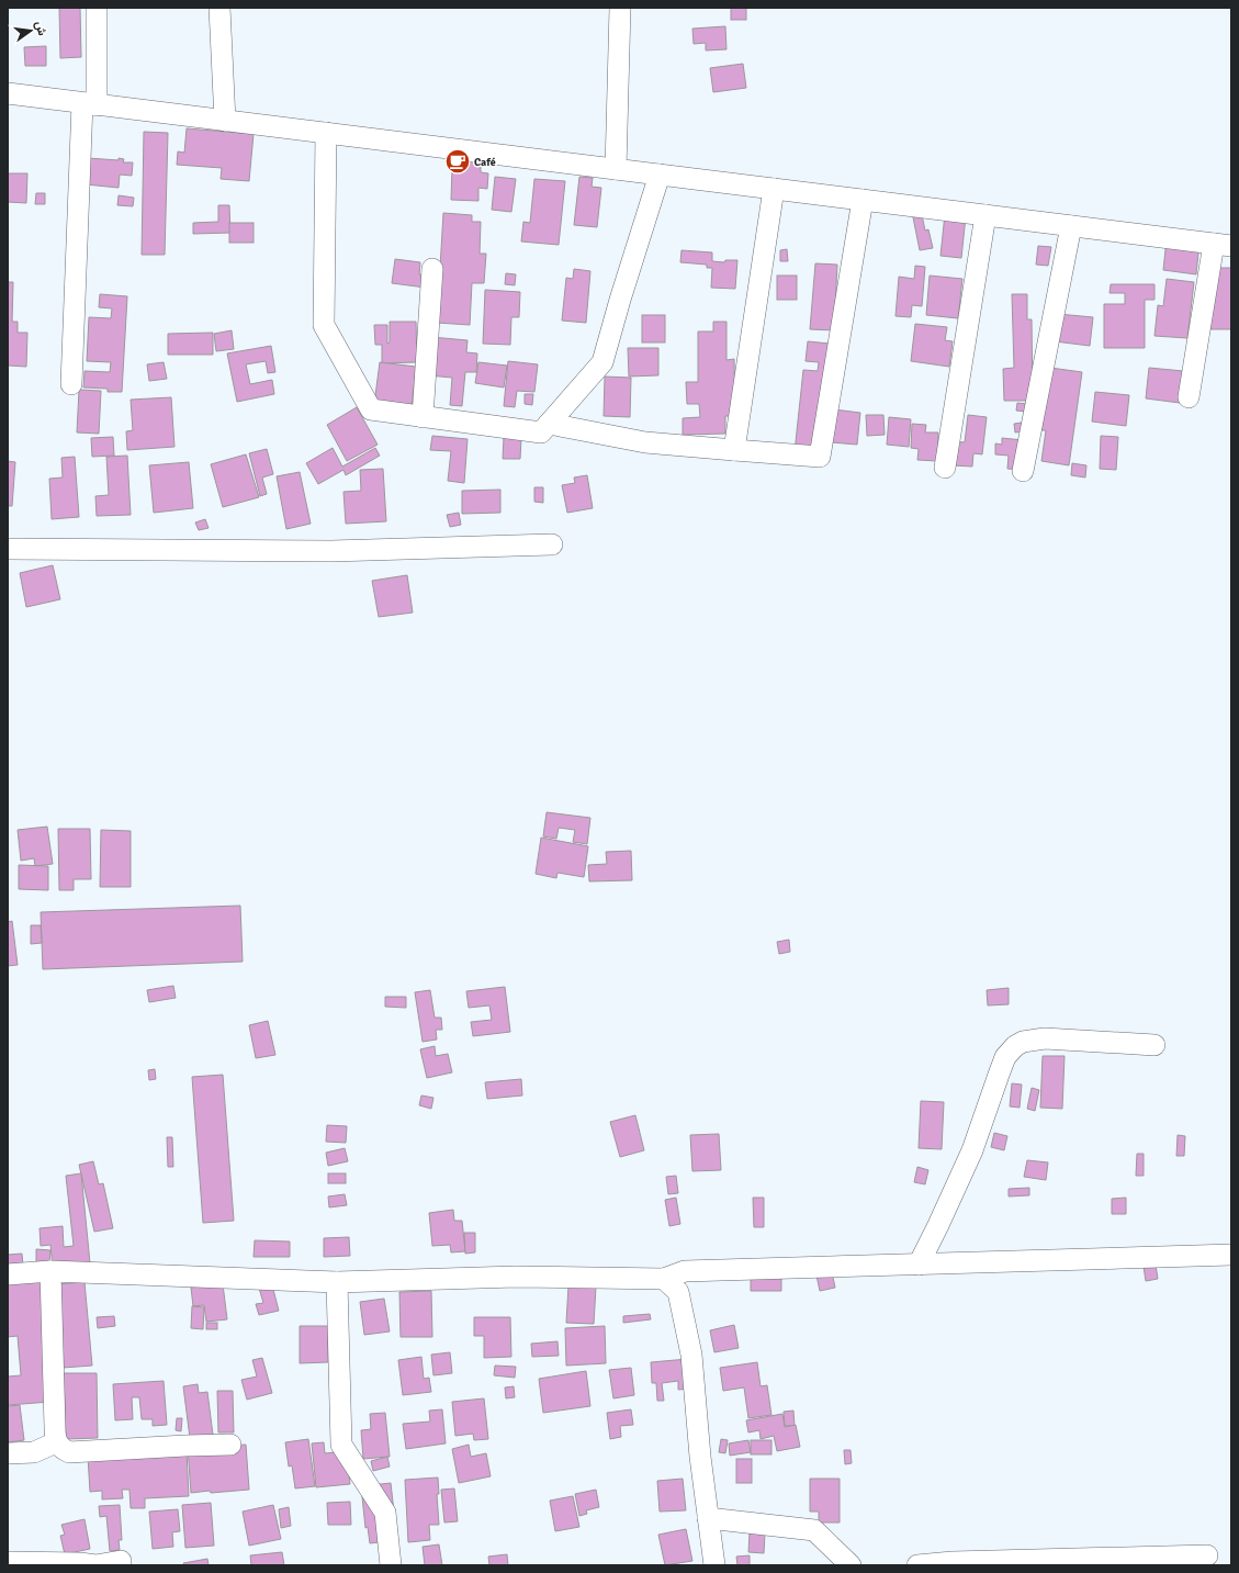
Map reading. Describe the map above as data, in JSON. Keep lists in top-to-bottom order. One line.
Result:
{"places":{"cafe":["Café"]},"north":"right"}
